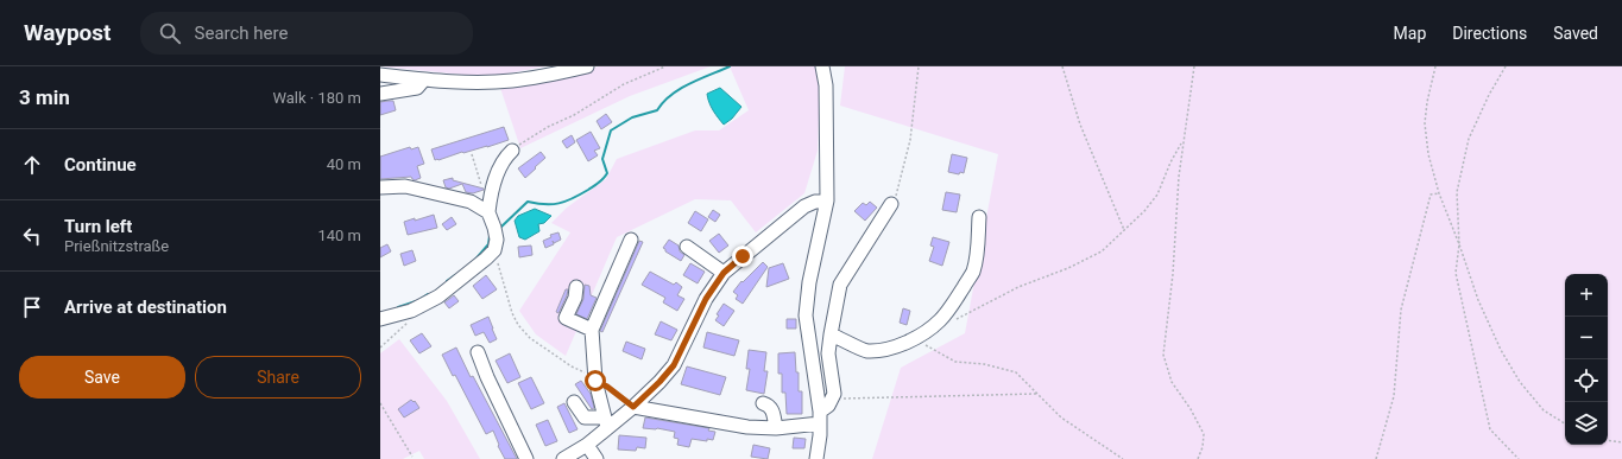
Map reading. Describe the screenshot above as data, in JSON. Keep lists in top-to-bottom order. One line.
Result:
{"page":{"header":"Waypost","search":"Search here","nav":["Map","Directions","Saved"],"heading":["3 min","Walk · 180 m"],"list":[["Continue","40 m"],["Turn left","Prießnitzstraße","140 m"],"Arrive at destination"],"map_buttons":["+","−"],"buttons":["Save","Share"]}}
